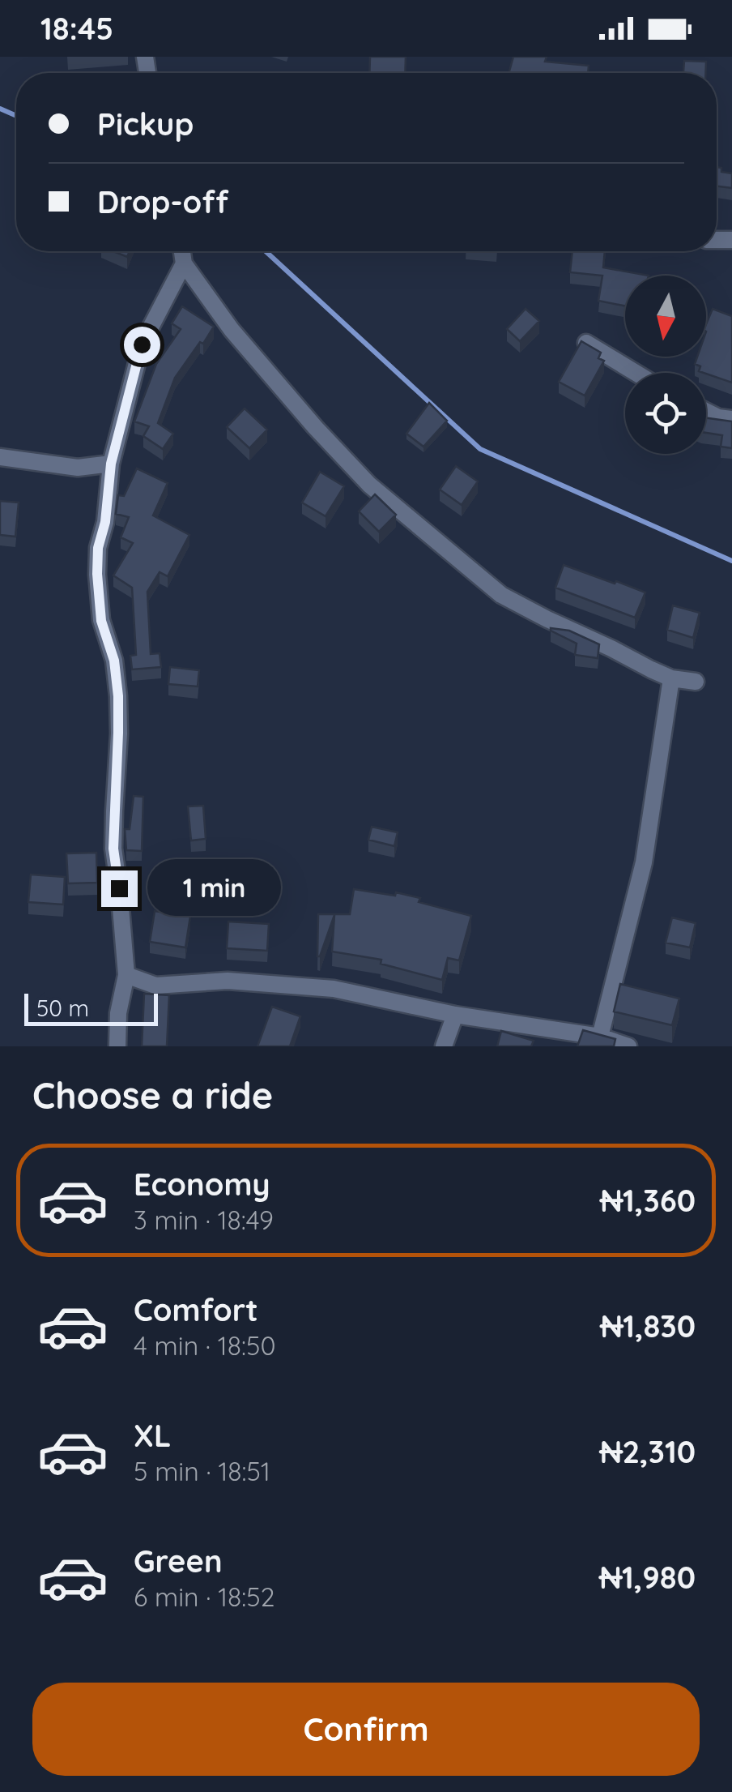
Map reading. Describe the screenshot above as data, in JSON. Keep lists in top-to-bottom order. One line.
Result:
{"scale_bar":"50 m","north":"bottom","page":{"status":"18:45","banner":["Pickup","Drop-off"],"bubble":"1 min","scale":"50 m","heading":"Choose a ride","list":[{"name":"Economy","note":"3 min · 18:49","value":"₦1,360"},{"name":"Comfort","note":"4 min · 18:50","value":"₦1,830"},{"name":"XL","note":"5 min · 18:51","value":"₦2,310"},{"name":"Green","note":"6 min · 18:52","value":"₦1,980"}],"buttons":"Confirm"}}
